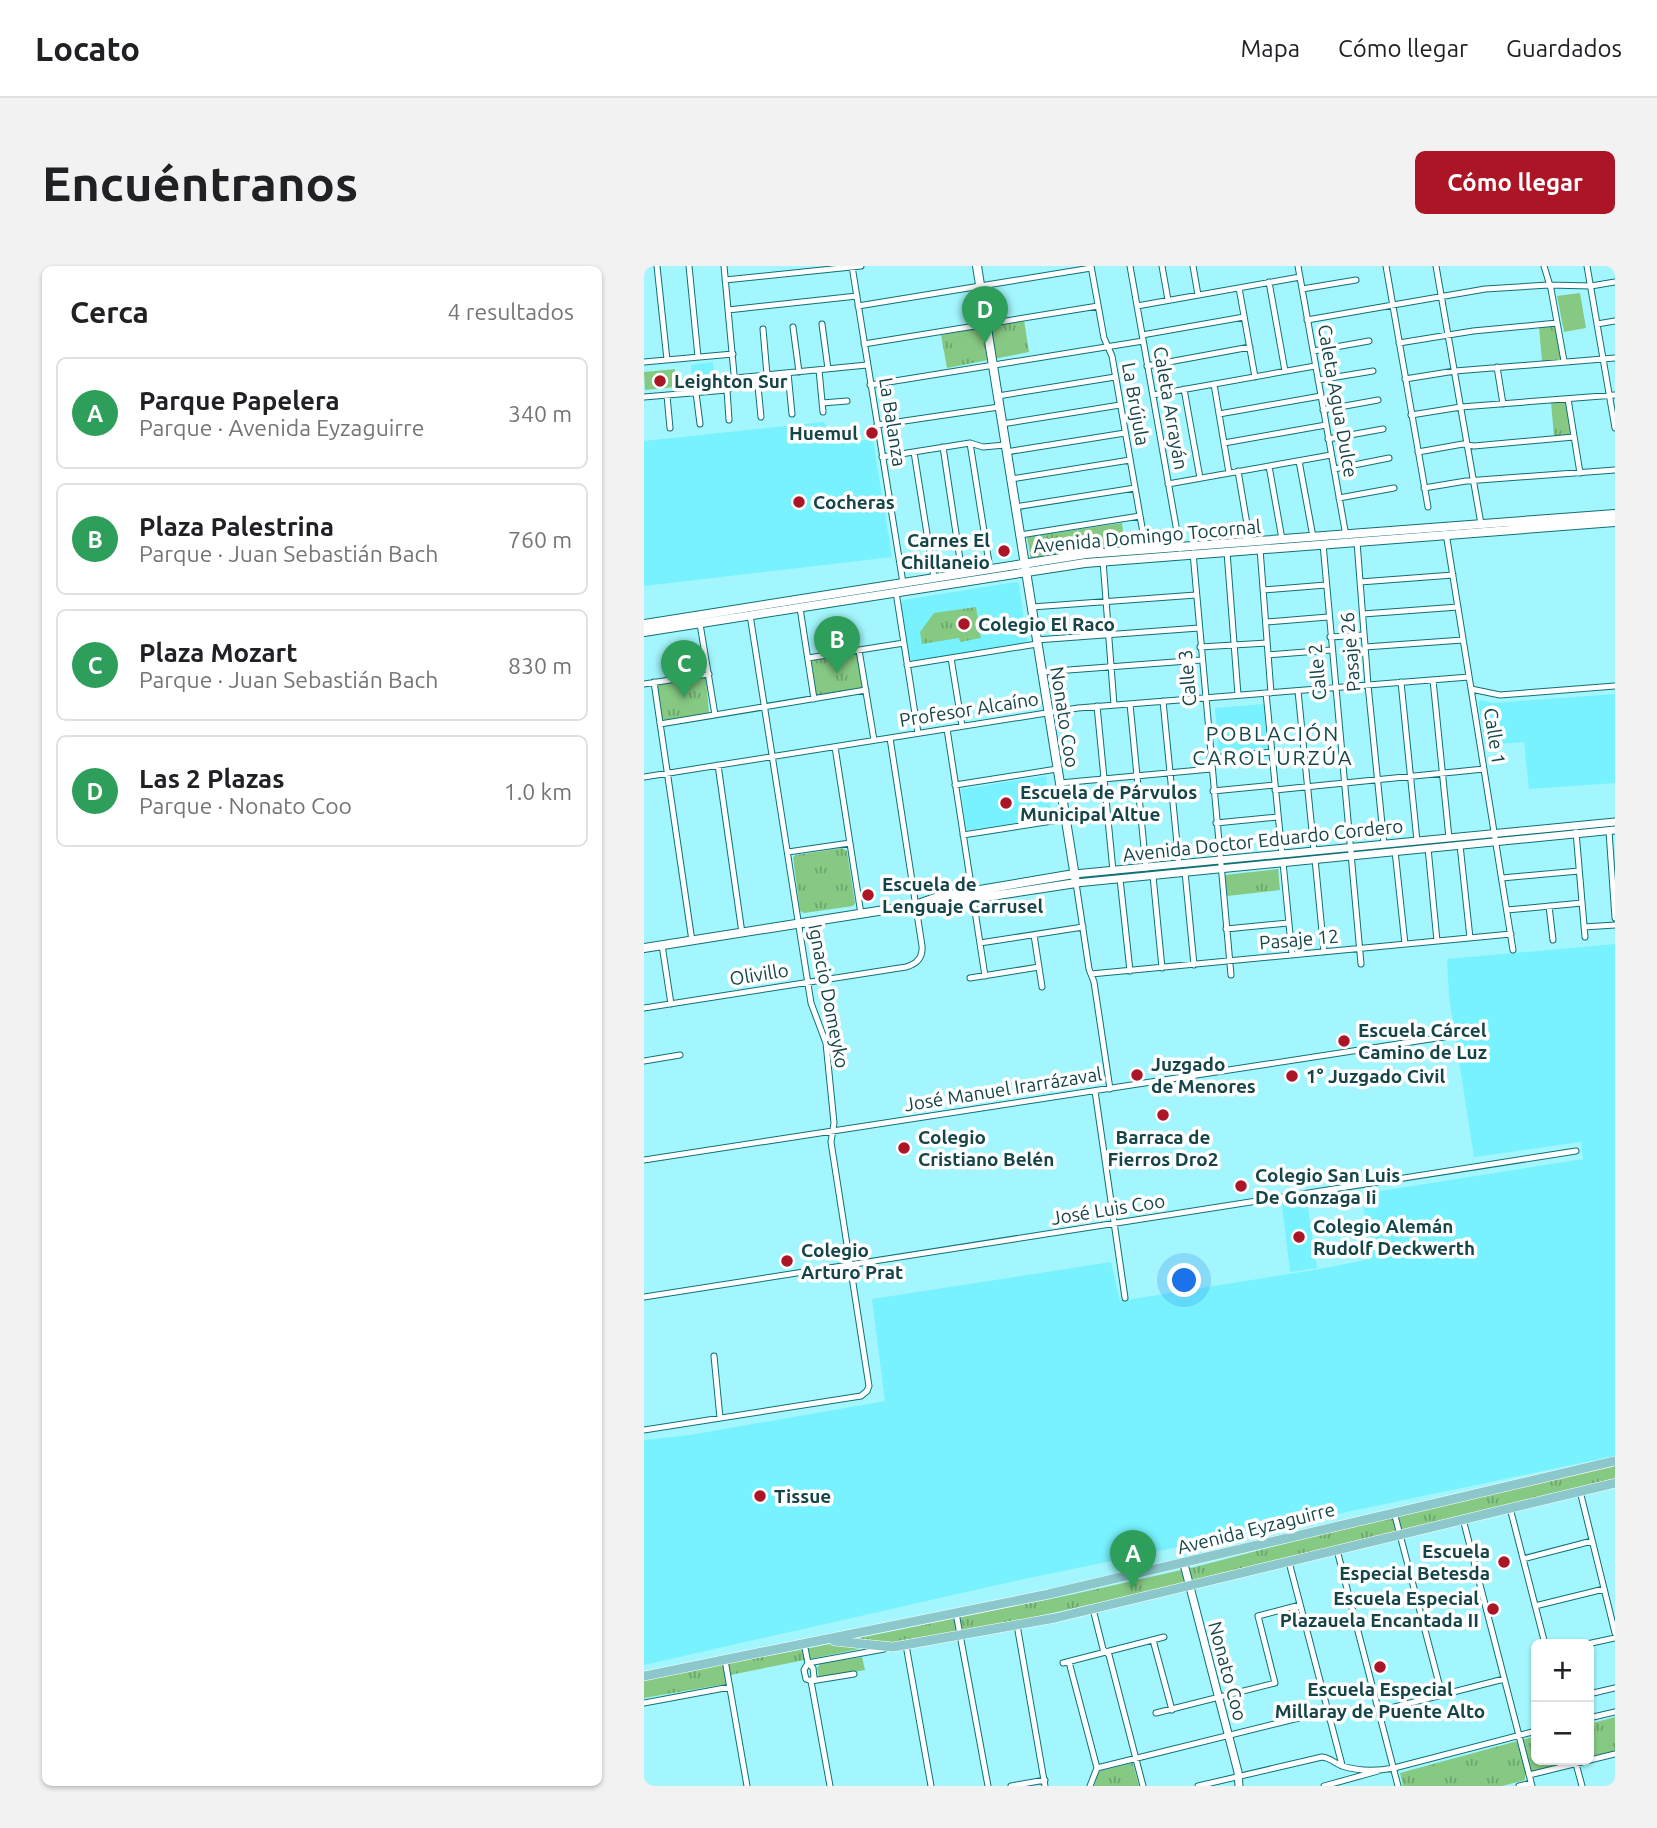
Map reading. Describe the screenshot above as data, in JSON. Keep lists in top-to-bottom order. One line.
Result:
{"streets":{"main road":["Avenida Domingo Tocornal","Nonato Coo","Avenida Doctor Eduardo Cordero","Avenida Eyzaguirre"],"street":["Caleta Agua Dulce","La Brújula","Caleta Arrayán","La Balanza","Pasaje 26","Calle 2","Calle 3","Profesor Alcaíno","Calle 1","Pasaje 12","Olivillo","Ignacio Domeyko","José Manuel Irarrázaval","José Luis Coo"]},"crossings":[["Caleta Agua Dulce","Avenida Domingo Tocornal"],["La Brújula","Avenida Domingo Tocornal"],["Caleta Arrayán","Avenida Domingo Tocornal"],["La Balanza","Avenida Domingo Tocornal"],["Avenida Domingo Tocornal","Pasaje 26"],["Avenida Domingo Tocornal","Calle 2"],["Avenida Domingo Tocornal","Calle 3"],["Avenida Domingo Tocornal","Nonato Coo"],["Avenida Domingo Tocornal","Calle 1"],["Avenida Domingo Tocornal","Ignacio Domeyko"],["Pasaje 26","Profesor Alcaíno"],["Pasaje 26","Avenida Doctor Eduardo Cordero"],["Calle 2","Profesor Alcaíno"],["Calle 2","Avenida Doctor Eduardo Cordero"],["Calle 2","Pasaje 12"],["Calle 3","Profesor Alcaíno"],["Calle 3","Avenida Doctor Eduardo Cordero"],["Calle 3","Pasaje 12"],["Profesor Alcaíno","Nonato Coo"],["Profesor Alcaíno","Calle 1"],["Profesor Alcaíno","Ignacio Domeyko"],["Nonato Coo","Avenida Doctor Eduardo Cordero"],["Nonato Coo","Pasaje 12"],["Nonato Coo","José Manuel Irarrázaval"],["Nonato Coo","Avenida Eyzaguirre"],["Calle 1","Avenida Doctor Eduardo Cordero"],["Calle 1","Pasaje 12"],["Avenida Doctor Eduardo Cordero","Olivillo"],["Avenida Doctor Eduardo Cordero","Ignacio Domeyko"],["Olivillo","Ignacio Domeyko"],["Ignacio Domeyko","José Manuel Irarrázaval"],["Ignacio Domeyko","José Luis Coo"]],"districts":["POBLACIÓN CAROL URZÚA"],"places":["Leighton Sur","Huemul","Cocheras","Carnes El Chillaneio","Colegio El Raco","Escuela de Párvulos Municipal Altue","Escuela de Lenguaje Carrusel","Escuela Cárcel Camino de Luz","Juzgado de Menores","1° Juzgado Civil","Barraca de Fierros Dro2","Colegio Cristiano Belén","Colegio San Luis De Gonzaga Ii","Colegio Alemán Rudolf Deckwerth","Colegio Arturo Prat","Tissue","Escuela Especial Betesda","Escuela Especial Plazauela Encantada II","Escuela Especial Millaray de Puente Alto"],"page":{"header":"Locato","nav":["Mapa","Cómo llegar","Guardados"],"buttons":"Cómo llegar","title":"Encuéntranos","heading":["Cerca","4 resultados"],"pins":["D","B","C","A"],"list":[{"mark":"A","name":"Parque Papelera","note":"Parque · Avenida Eyzaguirre","value":"340 m"},{"mark":"B","name":"Plaza Palestrina","note":"Parque · Juan Sebastián Bach","value":"760 m"},{"mark":"C","name":"Plaza Mozart","note":"Parque · Juan Sebastián Bach","value":"830 m"},{"mark":"D","name":"Las 2 Plazas","note":"Parque · Nonato Coo","value":"1.0 km"}],"map_buttons":["+","−"]}}
